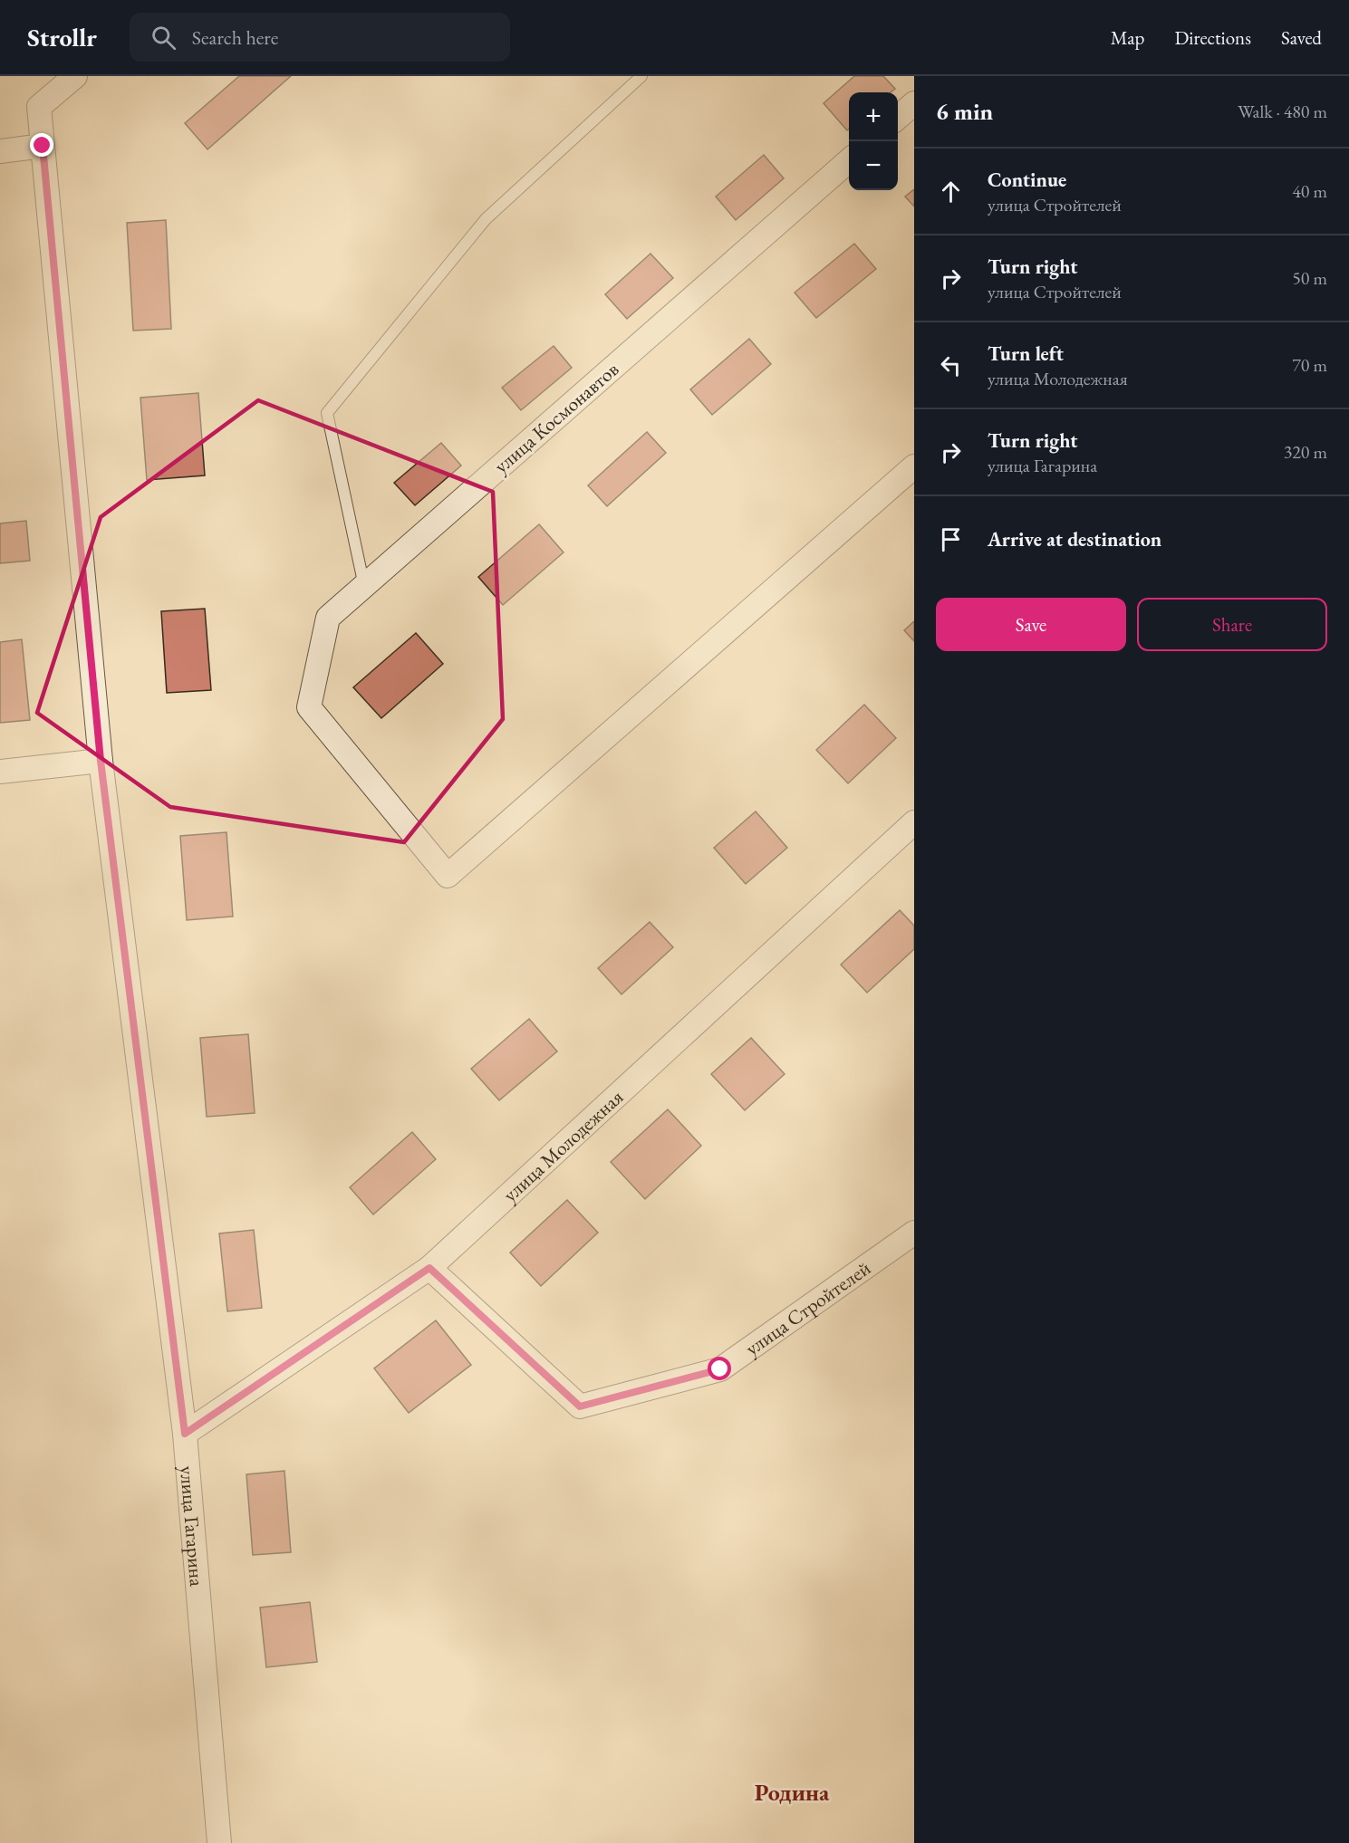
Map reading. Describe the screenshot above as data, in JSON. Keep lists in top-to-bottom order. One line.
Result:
{"streets":{"street":["улица Космонавтов","улица Молодежная","улица Стройтелей","улица Гагарина"]},"crossings":[["улица Молодежная","улица Стройтелей"],["улица Молодежная","улица Гагарина"]],"districts":["Родина"],"page":{"header":"Strollr","search":"Search here","nav":["Map","Directions","Saved"],"heading":["6 min","Walk · 480 m"],"map_buttons":["+","−"],"list":[["Continue","улица Стройтелей","40 m"],["Turn right","улица Стройтелей","50 m"],["Turn left","улица Молодежная","70 m"],["Turn right","улица Гагарина","320 m"],"Arrive at destination"],"buttons":["Save","Share"]}}
